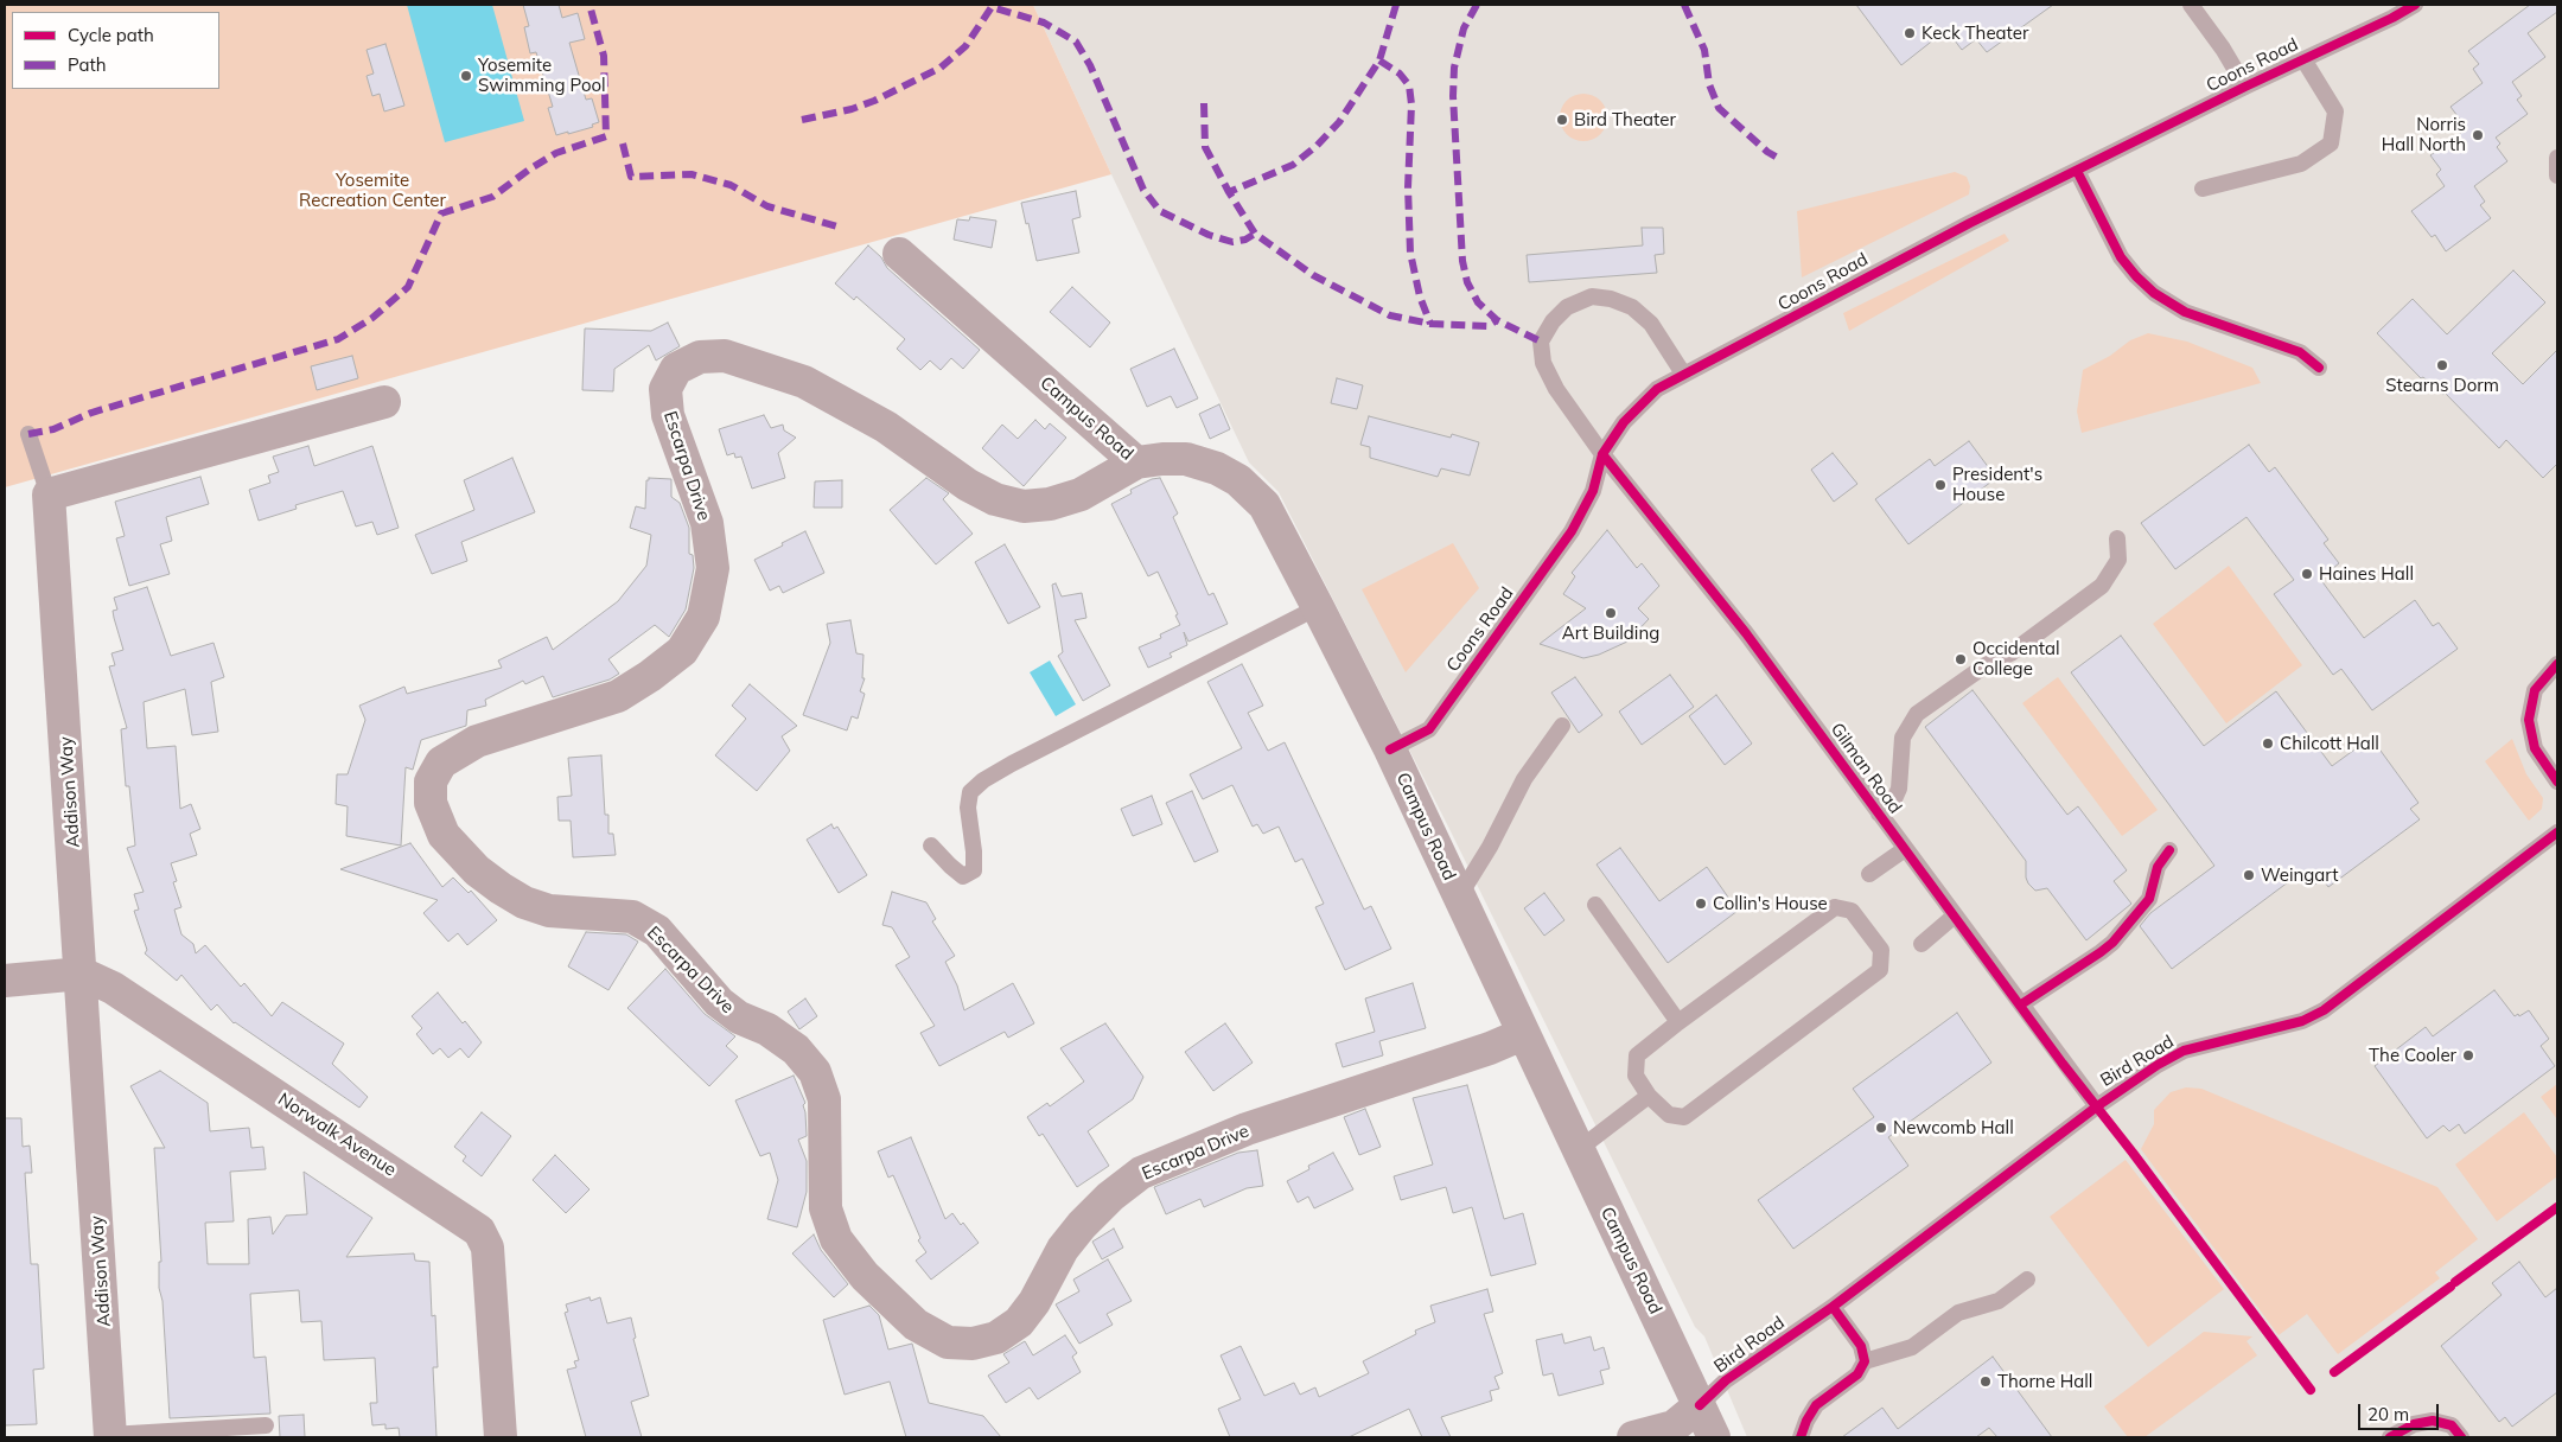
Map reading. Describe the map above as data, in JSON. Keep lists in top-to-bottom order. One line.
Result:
{"streets":{"street":["Campus Road","Escarpa Drive","Addison Way","Norwalk Avenue"],"lane":["Coons Road","Gilman Road","Bird Road"]},"crossings":[["Coons Road","Campus Road"],["Coons Road","Gilman Road"],["Campus Road","Escarpa Drive"],["Campus Road","Bird Road"],["Gilman Road","Bird Road"],["Addison Way","Norwalk Avenue"]],"parks":["Yosemite Recreation Center"],"places":["Keck Theater","Yosemite Swimming Pool","Bird Theater","Norris Hall North","Stearns Dorm","President's House","Haines Hall","Art Building","Occidental College","Chilcott Hall","Weingart","Collin's House","The Cooler","Newcomb Hall","Thorne Hall"],"legend":["Cycle path","Path"],"scale_bar":"20 m"}
